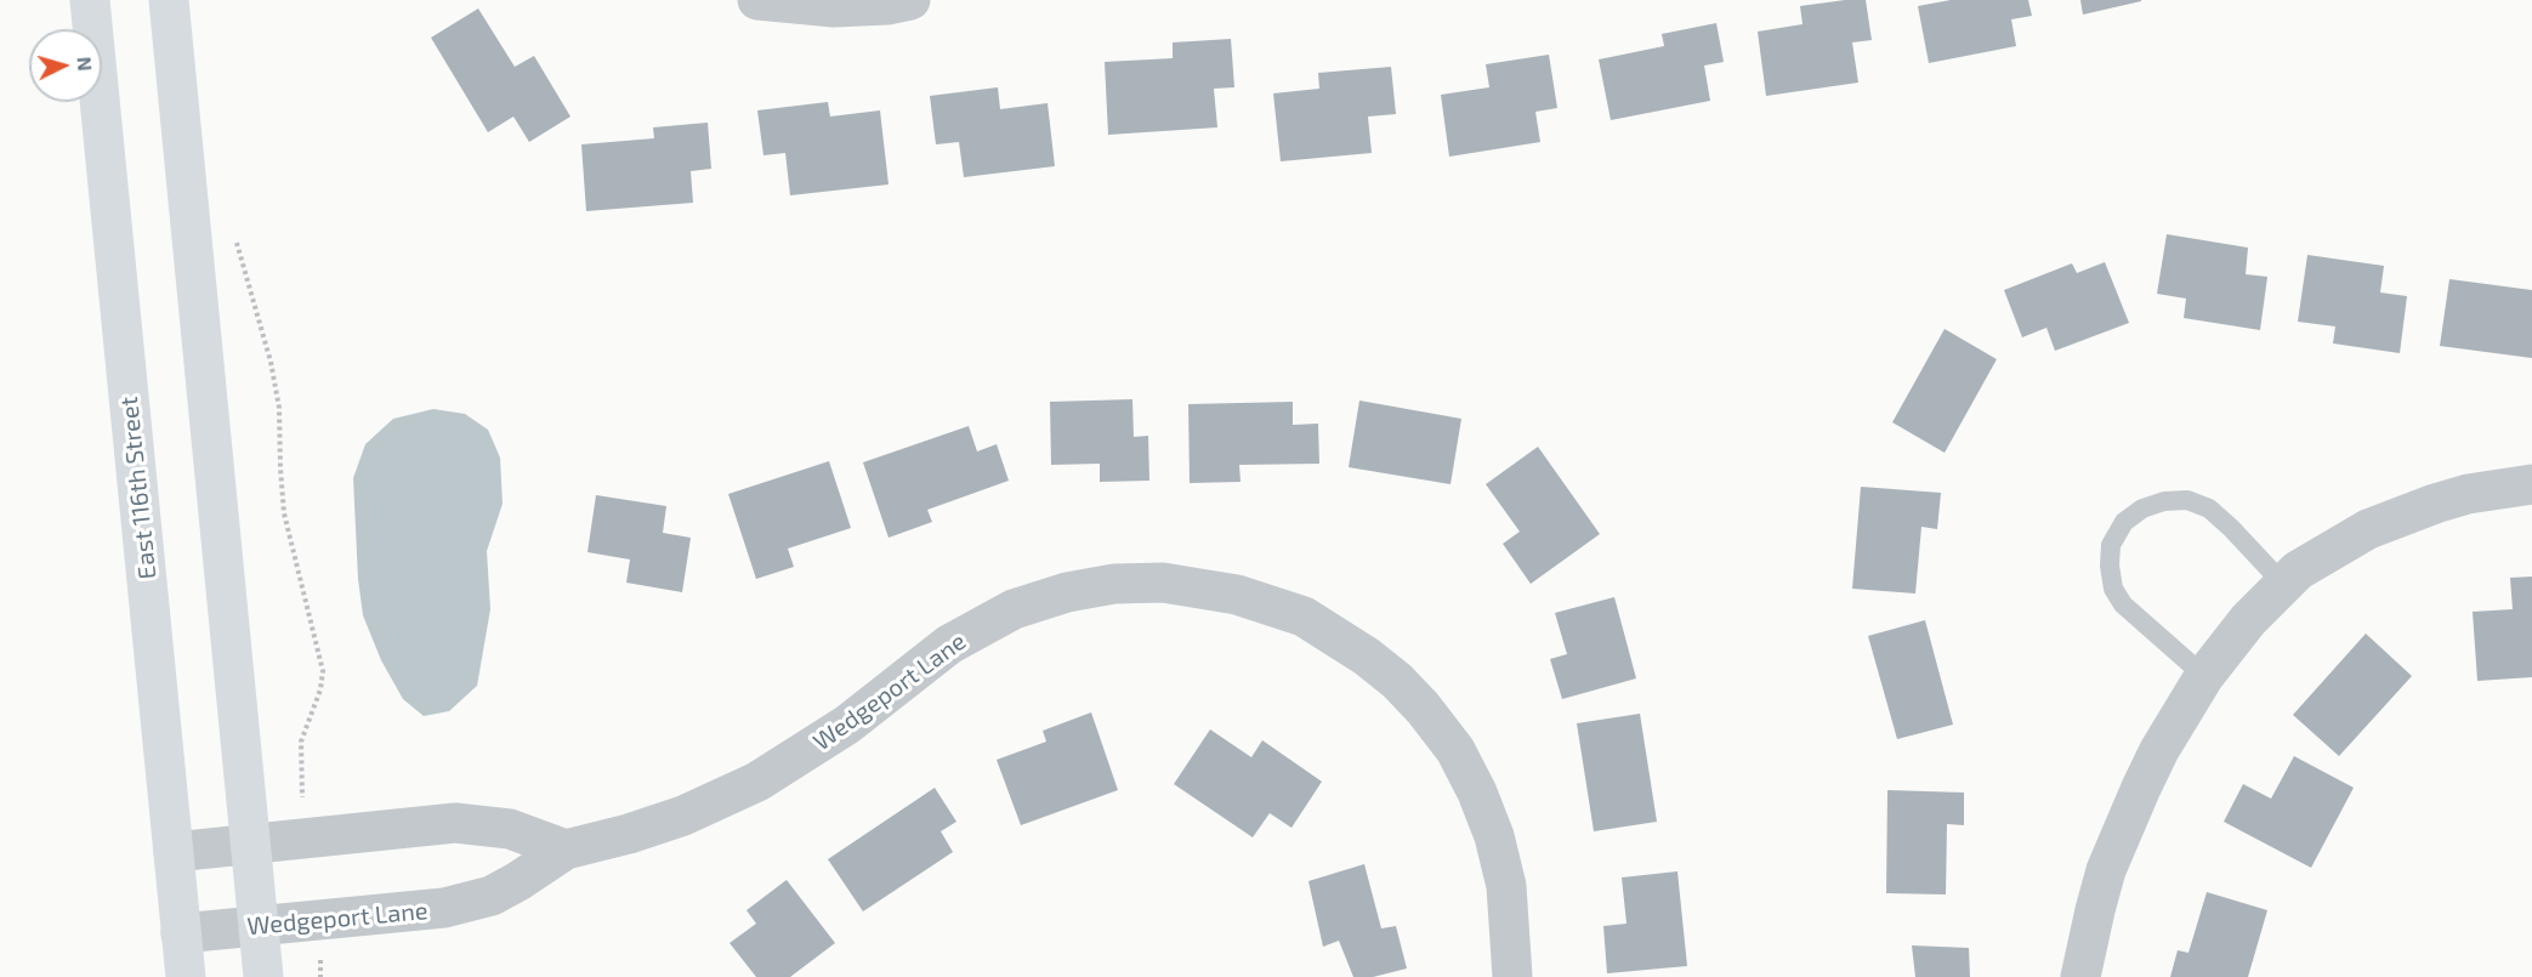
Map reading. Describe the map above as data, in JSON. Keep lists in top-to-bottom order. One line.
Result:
{"streets":{"main road":["East 116th Street"],"street":["Wedgeport Lane"]},"crossings":[["East 116th Street","Wedgeport Lane"]],"north":"right"}
